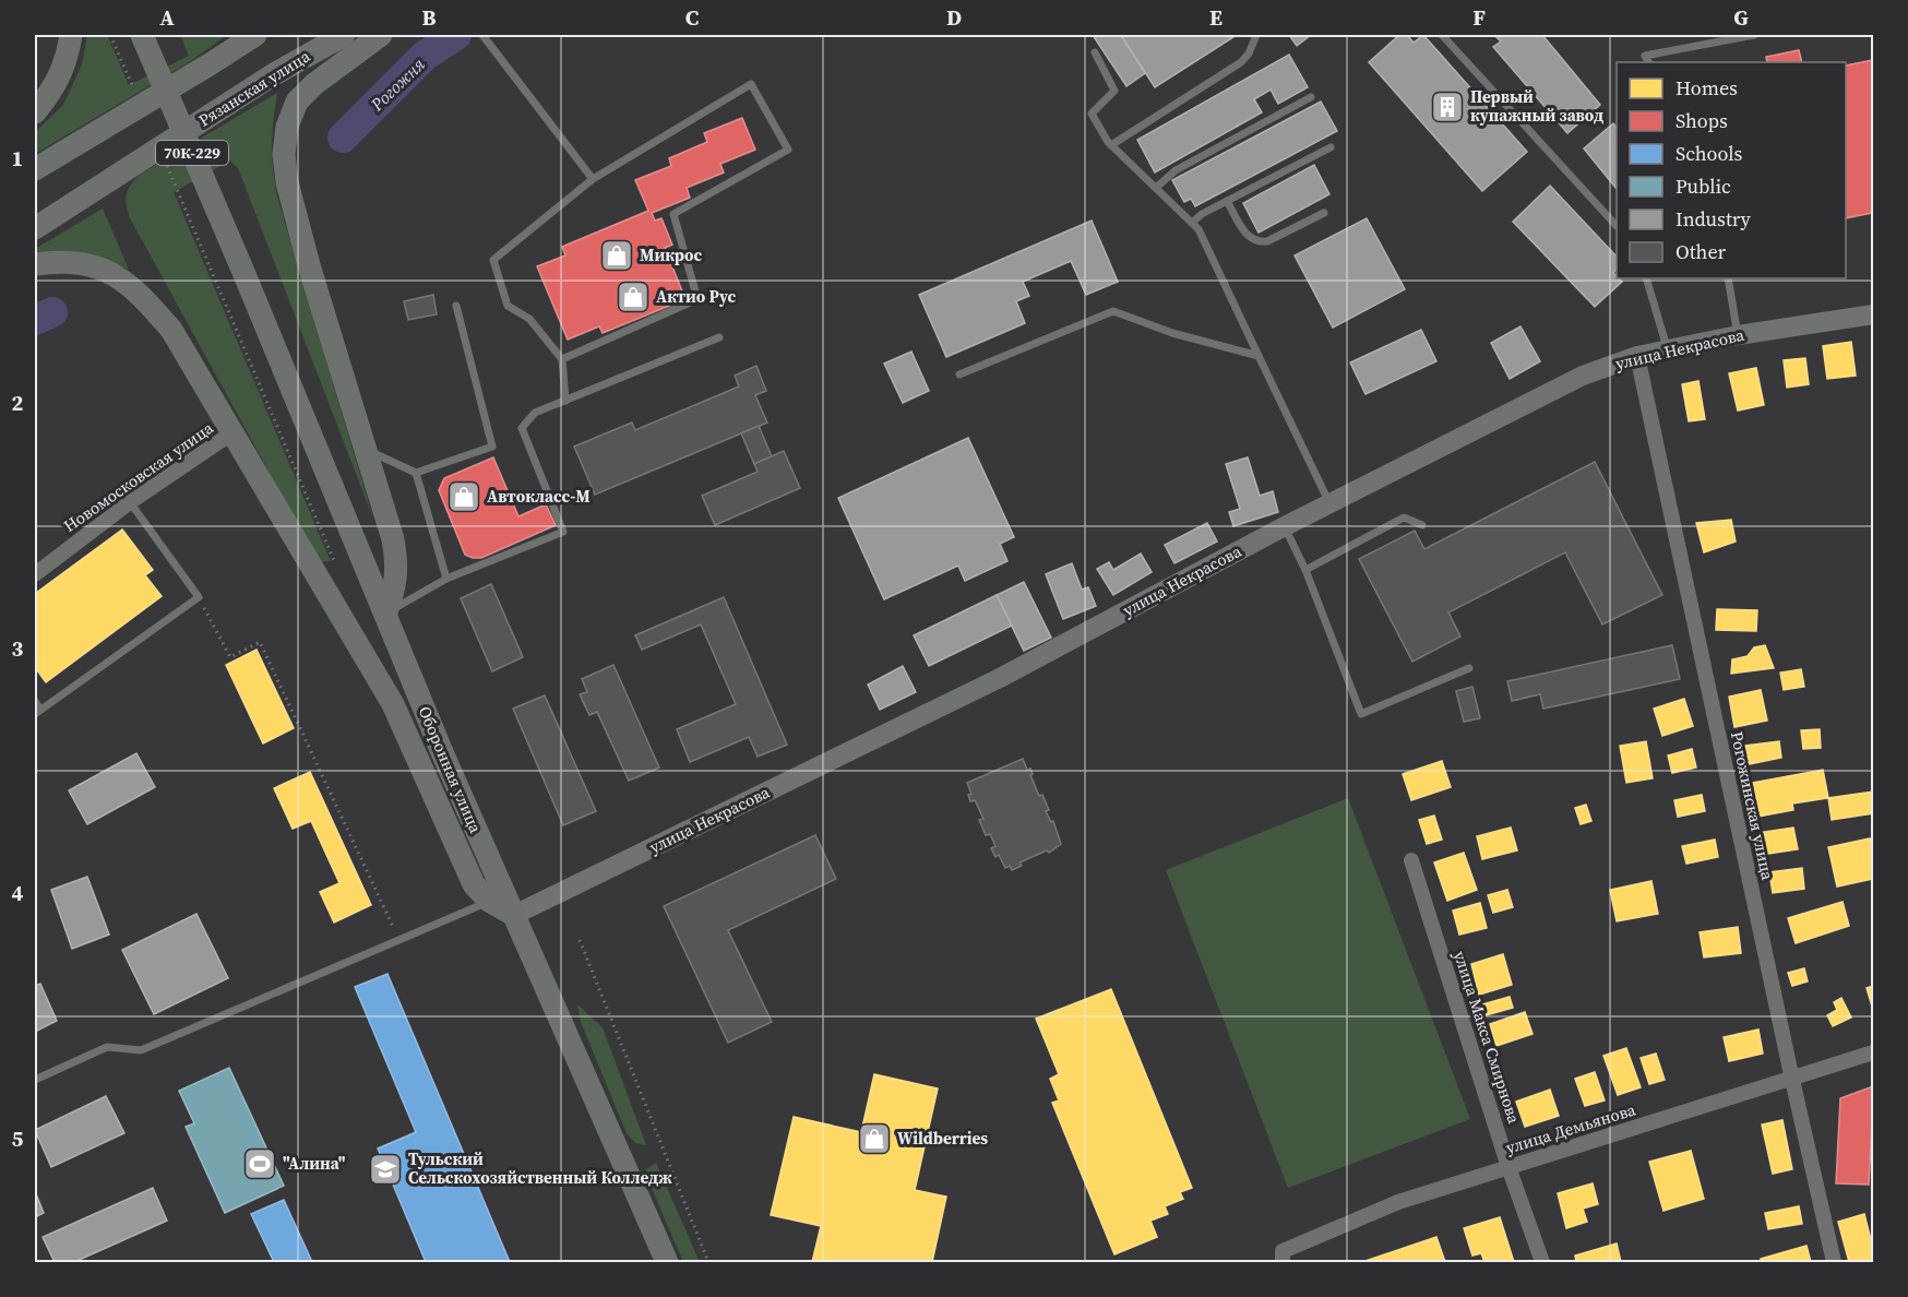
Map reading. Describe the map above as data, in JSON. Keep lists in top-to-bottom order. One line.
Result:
{"streets":{"main road":["Рязанская улица","70К-229","Оборонная улица"],"street":["улица Некрасова","Новомосковская улица","Рогожинская улица","улица Макса Смирнова","улица Демьянова"]},"crossings":[["улица Некрасова","Оборонная улица"],["улица Некрасова","Рогожинская улица"],["Рогожинская улица","улица Демьянова"],["улица Макса Смирнова","улица Демьянова"]],"water":["Рогожня"],"places":{"building":["Первый купажный завод"],"shop":["Микрос","Актио Рус","Автокласс-М","Wildberries"],"sports":["\"Алина\""],"school or university":["Тульский Сельскохозяйственный Колледж"]},"legend":["Homes","Shops","Schools","Public","Industry","Other"],"grid":{"columns":["A","B","C","D","E","F","G"],"rows":["1","2","3","4","5"]}}
